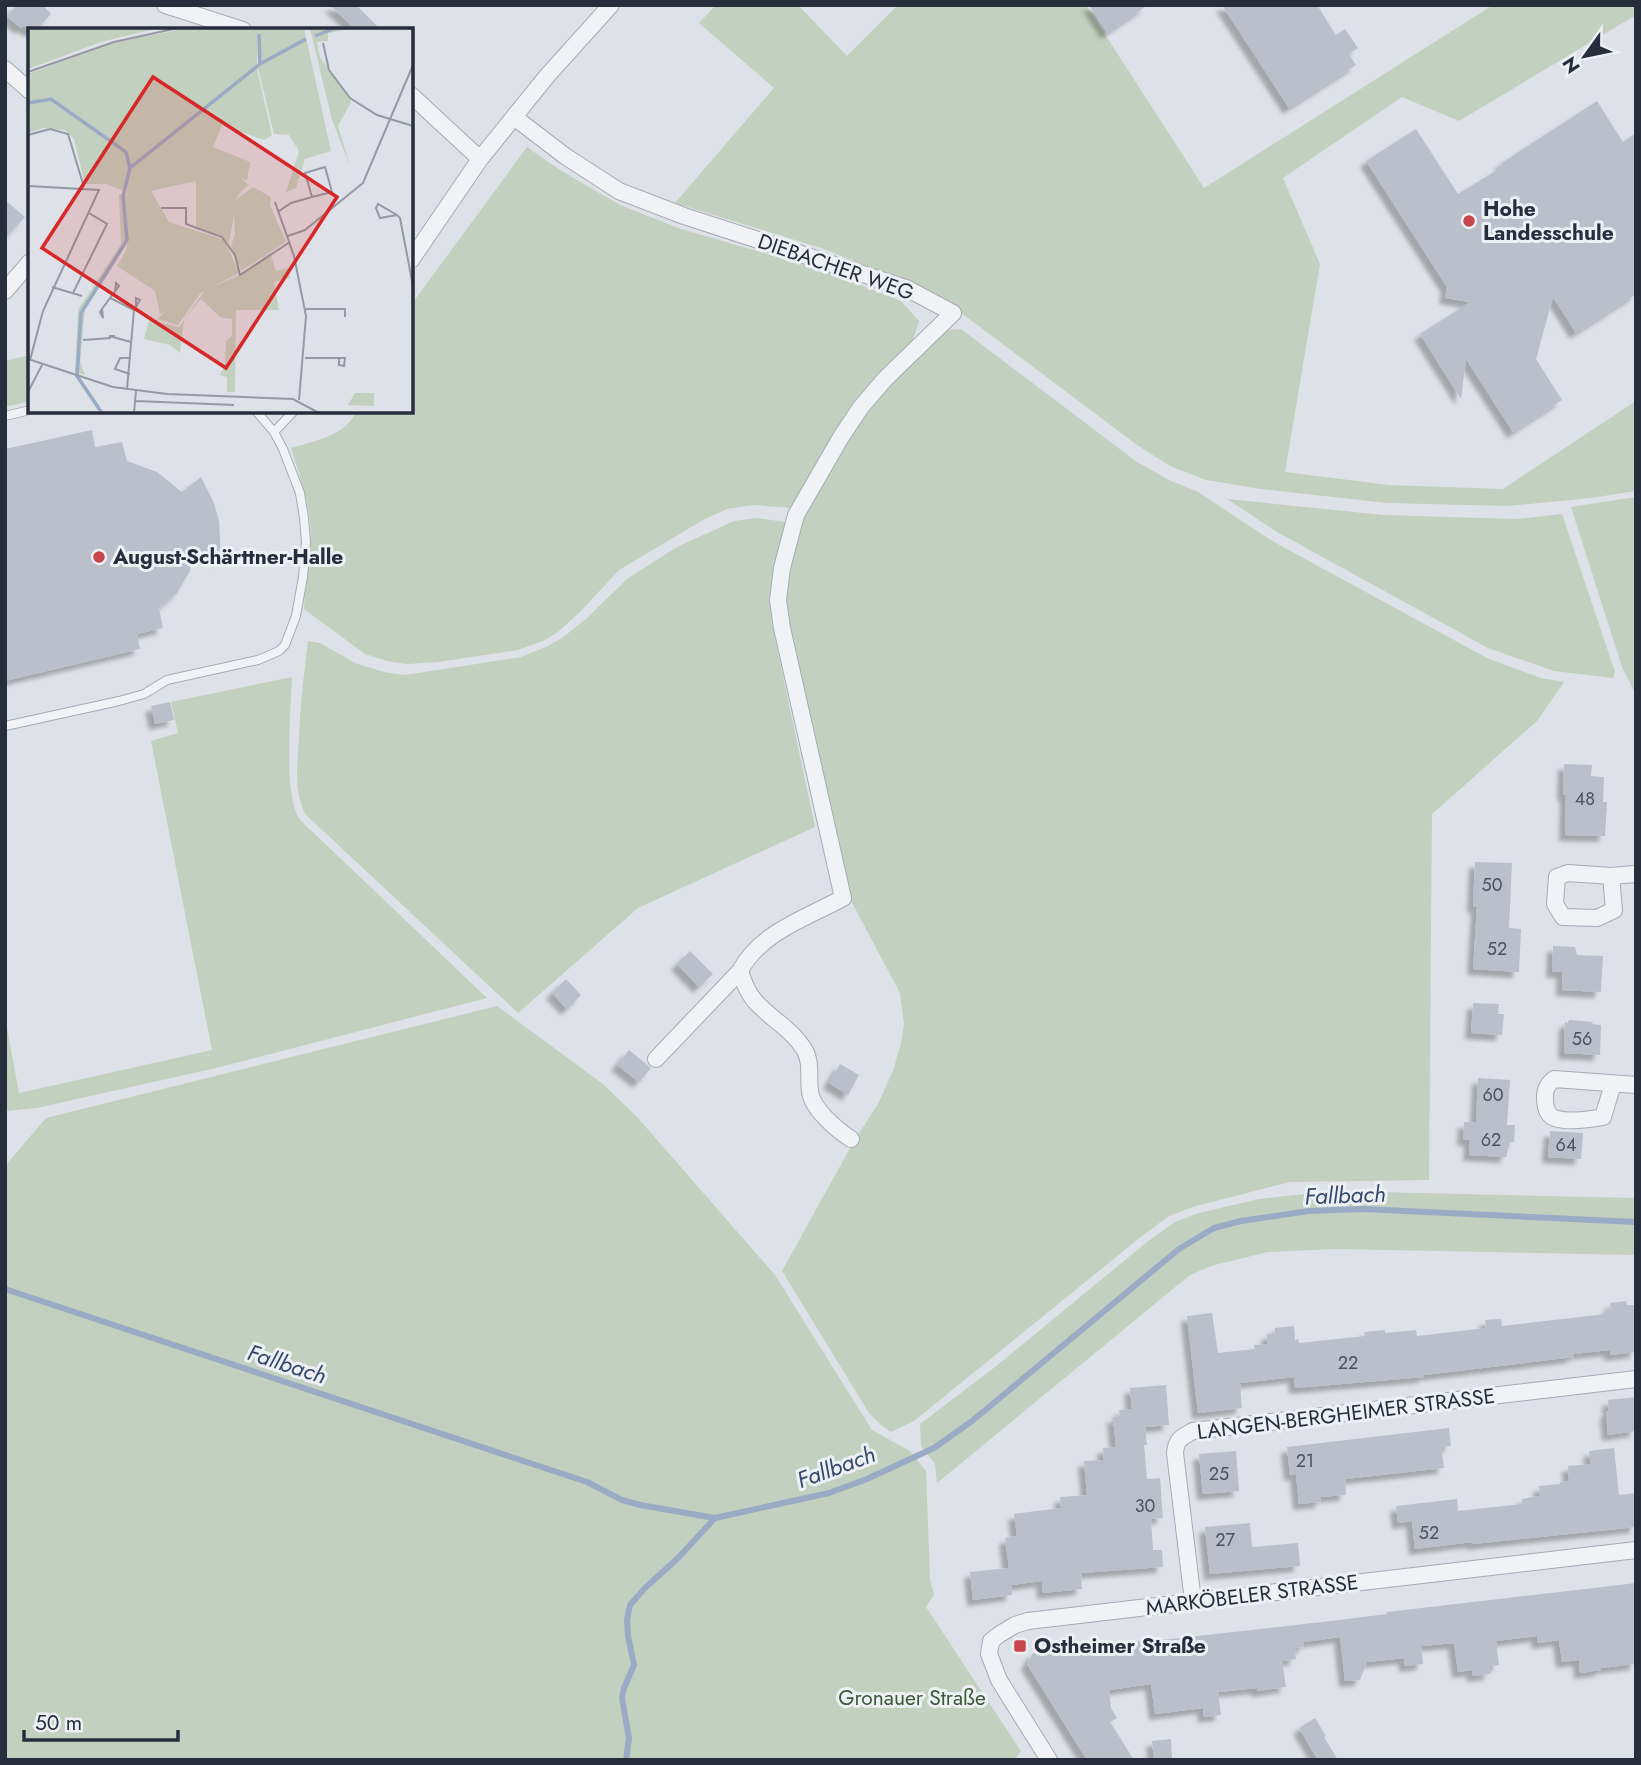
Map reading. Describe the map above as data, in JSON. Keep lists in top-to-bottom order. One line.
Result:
{"streets":{"street":["DIEBACHER WEG","LANGEN-BERGHEIMER STRASSE","MARKÖBELER STRASSE"]},"crossings":[["LANGEN-BERGHEIMER STRASSE","MARKÖBELER STRASSE"]],"water":["Fallbach"],"parks":["Gronauer Straße"],"places":{"other":["Hohe Landesschule","August-Schärttner-Halle"],"transit":["Ostheimer Straße"]},"house_numbers":["48","50","52","56","60","62","64","22","21","25","30","52","27"],"scale_bar":"50 m","north":"bottom left"}
